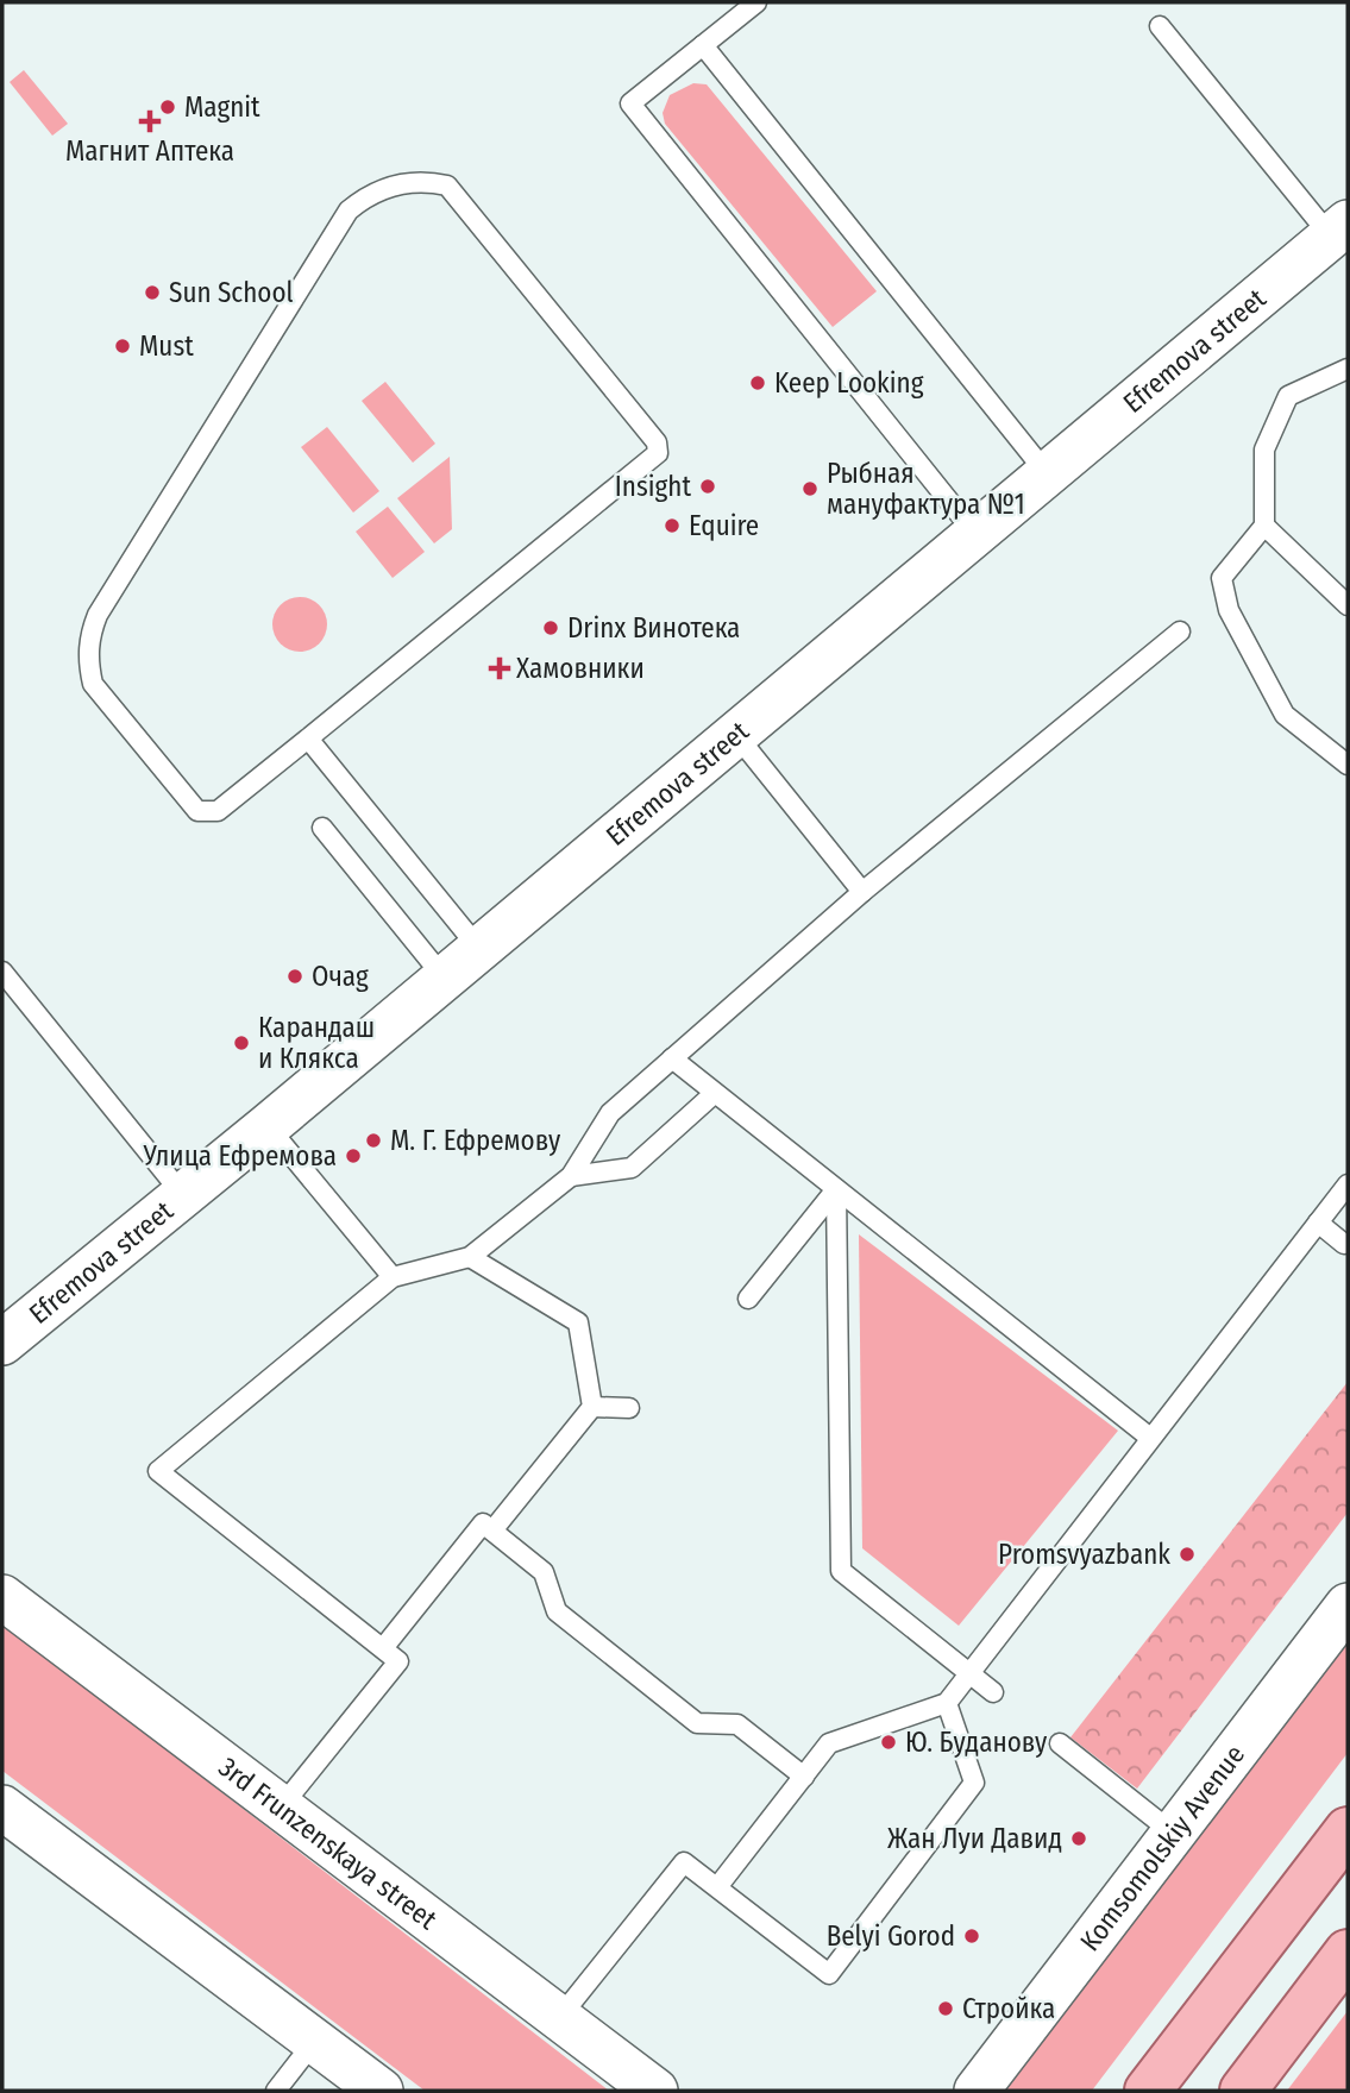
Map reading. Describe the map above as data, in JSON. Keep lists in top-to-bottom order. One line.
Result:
{"streets":{"street":["Efremova street","3rd Frunzenskaya street","Komsomolskiy Avenue"]},"places":{"other":["Magnit","Sun School","Must","Keep Looking","Insight","Рыбная мануфактура №1","Equire","Drinx Винотека","Очаg","Карандаш и Клякса","М. Г. Ефремову","Улица Ефремова","Promsvyazbank","Ю. Буданову","Жан Луи Давид","Belyi Gorod","Стройка"],"health":["Магнит Аптека","Хамовники"]}}
